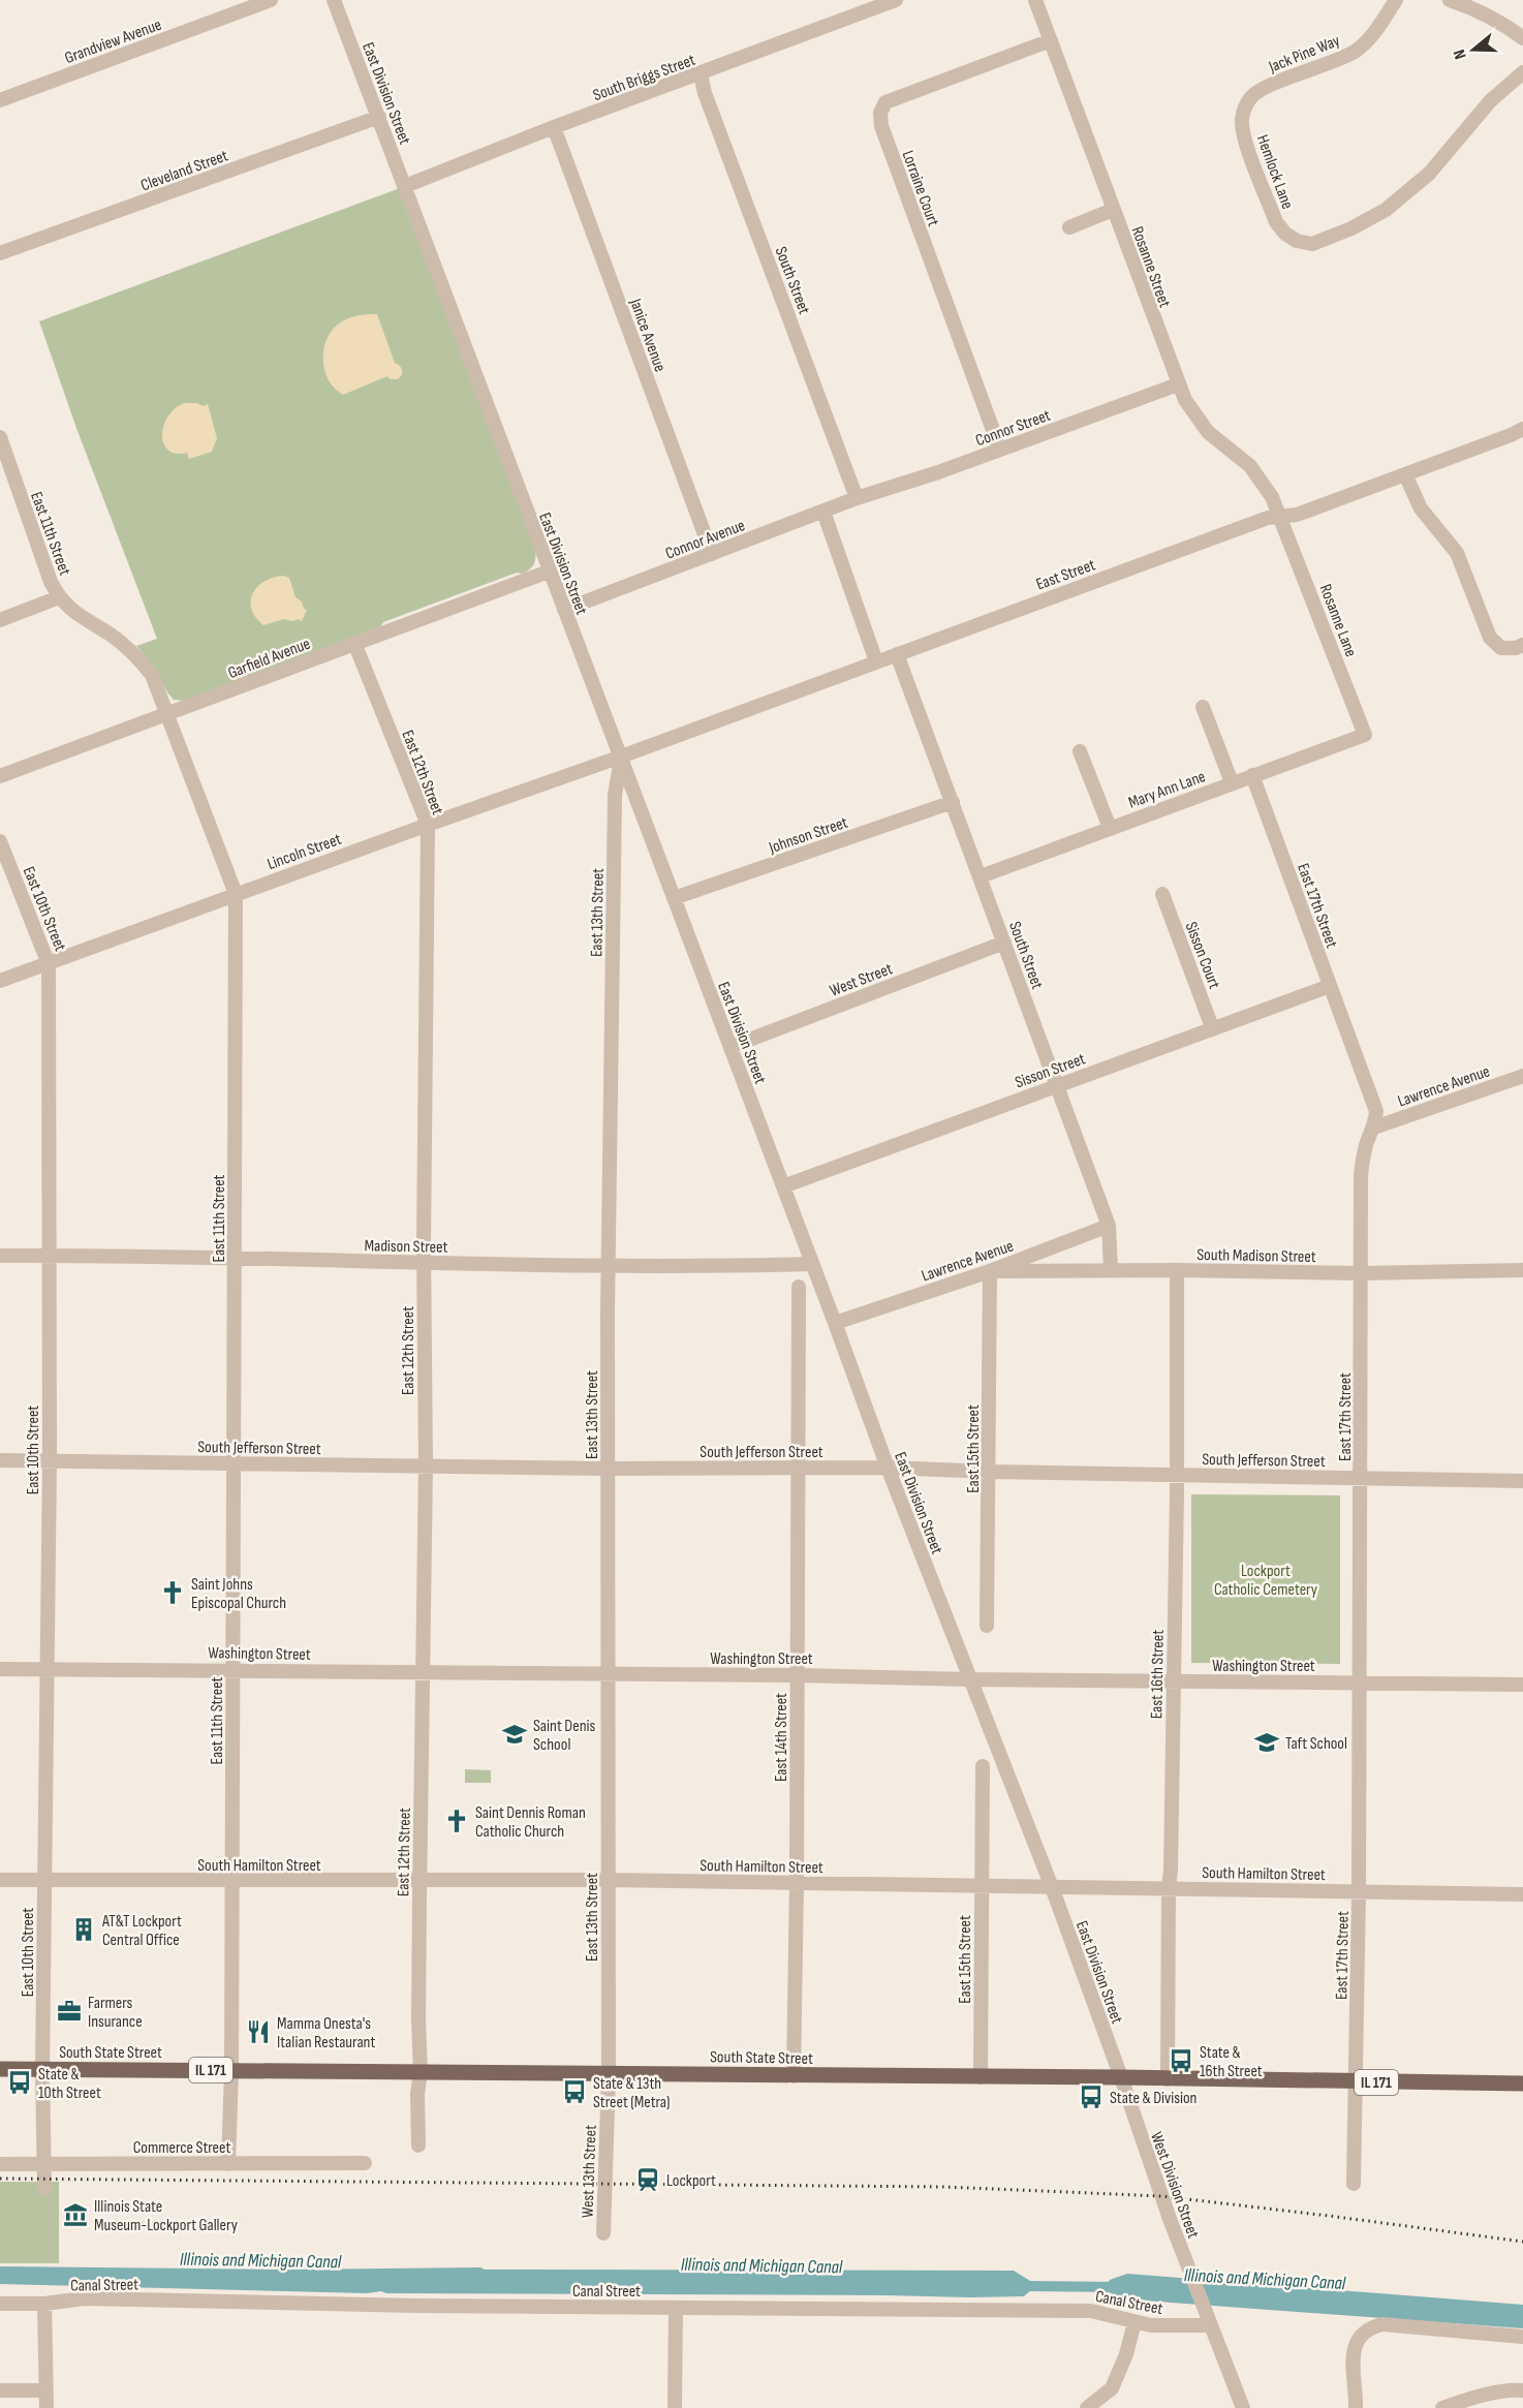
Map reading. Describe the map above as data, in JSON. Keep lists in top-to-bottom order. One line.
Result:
{"streets":{"main road":["South State Street","IL 171"],"street":["Grandview Avenue","Jack Pine Way","South Briggs Street","East Division Street","Cleveland Street","Hemlock Lane","Lorraine Court","Rosanne Street","South Street","Janice Avenue","Connor Street","East 11th Street","Connor Avenue","East Street","Rosanne Lane","Garfield Avenue","East 12th Street","Mary Ann Lane","Johnson Street","Lincoln Street","East 17th Street","East 10th Street","East 13th Street","Sisson Court","West Street","Sisson Street","Lawrence Avenue","Madison Street","South Madison Street","South Jefferson Street","East 15th Street","Washington Street","East 16th Street","East 14th Street","South Hamilton Street","Commerce Street","West 13th Street","West Division Street","Canal Street"]},"crossings":[["Jack Pine Way","Hemlock Lane"],["South Briggs Street","East Division Street"],["South Briggs Street","South Street"],["South Briggs Street","Janice Avenue"],["East Division Street","Cleveland Street"],["East Division Street","Connor Avenue"],["East Division Street","East Street"],["East Division Street","Garfield Avenue"],["East Division Street","Johnson Street"],["East Division Street","Lincoln Street"],["East Division Street","East 13th Street"],["East Division Street","West Street"],["East Division Street","Sisson Street"],["East Division Street","Lawrence Avenue"],["East Division Street","Madison Street"],["East Division Street","South Jefferson Street"],["East Division Street","Washington Street"],["East Division Street","South Hamilton Street"],["East Division Street","South State Street"],["East Division Street","West Division Street"],["Lorraine Court","Rosanne Street"],["Lorraine Court","Connor Street"],["Rosanne Street","Connor Street"],["Rosanne Street","East Street"],["Rosanne Street","Rosanne Lane"],["South Street","Connor Street"],["South Street","Connor Avenue"],["South Street","East Street"],["South Street","Mary Ann Lane"],["South Street","Johnson Street"],["South Street","West Street"],["South Street","Sisson Street"],["South Street","Lawrence Avenue"],["South Street","South Madison Street"],["Janice Avenue","Connor Avenue"],["Connor Street","Connor Avenue"],["East 11th Street","Garfield Avenue"],["East 11th Street","Lincoln Street"],["East 11th Street","Madison Street"],["East 11th Street","South Jefferson Street"],["East 11th Street","Washington Street"],["East 11th Street","South Hamilton Street"],["East 11th Street","South State Street"],["East 11th Street","Commerce Street"],["East Street","Rosanne Lane"],["East Street","Lincoln Street"],["East Street","East 13th Street"],["Rosanne Lane","Mary Ann Lane"],["Garfield Avenue","East 12th Street"],["East 12th Street","Lincoln Street"],["East 12th Street","Madison Street"],["East 12th Street","South Jefferson Street"],["East 12th Street","Washington Street"],["East 12th Street","South Hamilton Street"],["East 12th Street","South State Street"],["Mary Ann Lane","East 17th Street"],["Lincoln Street","East 10th Street"],["Lincoln Street","East 13th Street"],["East 17th Street","Sisson Street"],["East 17th Street","Lawrence Avenue"],["East 17th Street","South Madison Street"],["East 17th Street","South Jefferson Street"],["East 17th Street","Washington Street"],["East 17th Street","South Hamilton Street"],["East 17th Street","South State Street"],["East 10th Street","Madison Street"],["East 10th Street","South Jefferson Street"],["East 10th Street","Washington Street"],["East 10th Street","South Hamilton Street"],["East 10th Street","South State Street"],["East 10th Street","Commerce Street"],["East 13th Street","Madison Street"],["East 13th Street","South Jefferson Street"],["East 13th Street","Washington Street"],["East 13th Street","South Hamilton Street"],["East 13th Street","South State Street"],["East 13th Street","West 13th Street"],["Sisson Court","Sisson Street"],["Lawrence Avenue","South Madison Street"],["Lawrence Avenue","East 15th Street"],["South Madison Street","East 15th Street"],["South Madison Street","East 16th Street"],["South Jefferson Street","East 15th Street"],["South Jefferson Street","East 16th Street"],["South Jefferson Street","East 14th Street"],["East 15th Street","South Hamilton Street"],["East 15th Street","South State Street"],["Washington Street","East 16th Street"],["Washington Street","East 14th Street"],["East 16th Street","South Hamilton Street"],["East 16th Street","South State Street"],["East 14th Street","South Hamilton Street"],["East 14th Street","South State Street"],["South State Street","West 13th Street"],["South State Street","West Division Street"],["West Division Street","Canal Street"]],"water":["Illinois and Michigan Canal"],"parks":["Lockport Catholic Cemetery"],"places":{"church":["Saint Johns Episcopal Church","Saint Dennis Roman Catholic Church"],"school or university":["Saint Denis School","Taft School"],"building":["AT&T Lockport Central Office"],"office":["Farmers Insurance"],"restaurant":["Mamma Onesta's Italian Restaurant"],"bus stop":["State & 16th Street","State & 10th Street","State & 13th Street (Metra)","State & Division"],"station":["Lockport"],"museum":["Illinois State Museum-Lockport Gallery"]},"north":"left"}
